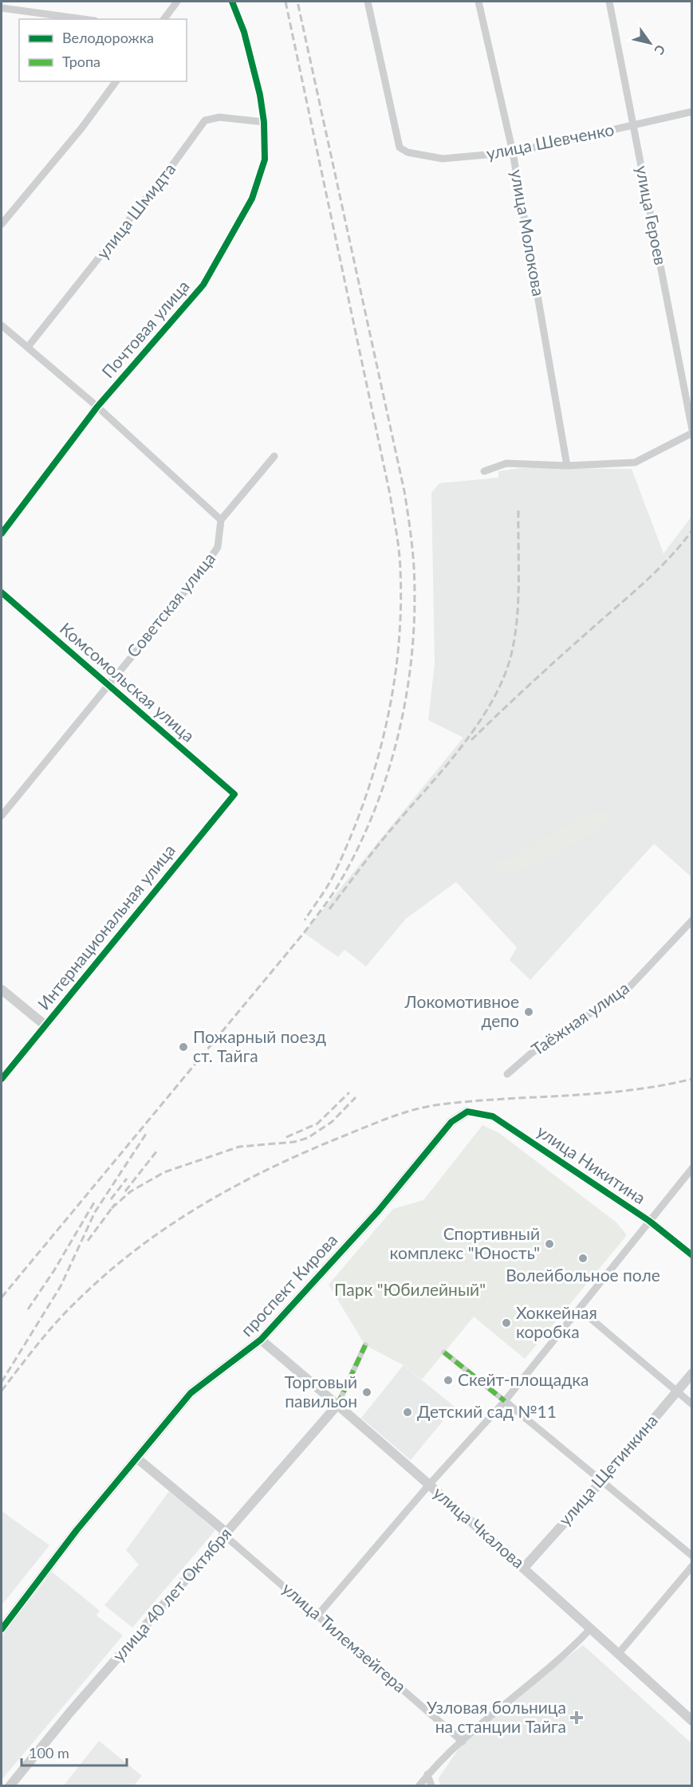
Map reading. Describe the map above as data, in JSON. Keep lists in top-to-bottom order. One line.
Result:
{"streets":{"street":["улица Шевченко","улица Шмидта","улица Героев","улица Молокова","Почтовая улица","Советская улица","Комсомольская улица","Интернациональная улица","Таёжная улица","улица Никитина","проспект Кирова","улица Щетинкина","улица Чкалова","улица 40 лет Октября","улица Тилемзейгера"]},"crossings":[["улица Шевченко","улица Героев"],["улица Шевченко","улица Молокова"],["улица Шмидта","Почтовая улица"],["Советская улица","Комсомольская улица"],["Комсомольская улица","Интернациональная улица"],["улица Никитина","проспект Кирова"],["проспект Кирова","улица Чкалова"],["проспект Кирова","улица Тилемзейгера"],["улица Щетинкина","улица Чкалова"],["улица Чкалова","улица 40 лет Октября"],["улица 40 лет Октября","улица Тилемзейгера"]],"parks":["Парк \"Юбилейный\""],"places":{"other":["Локомотивное депо","Пожарный поезд ст. Тайга","Спортивный комплекс \"Юность\"","Волейбольное поле","Хоккейная коробка","Скейт-площадка","Торговый павильон","Детский сад №11"],"health":["Узловая больница на станции Тайга"]},"legend":["Велодорожка","Тропа"],"scale_bar":"100 m","north":"bottom right"}
